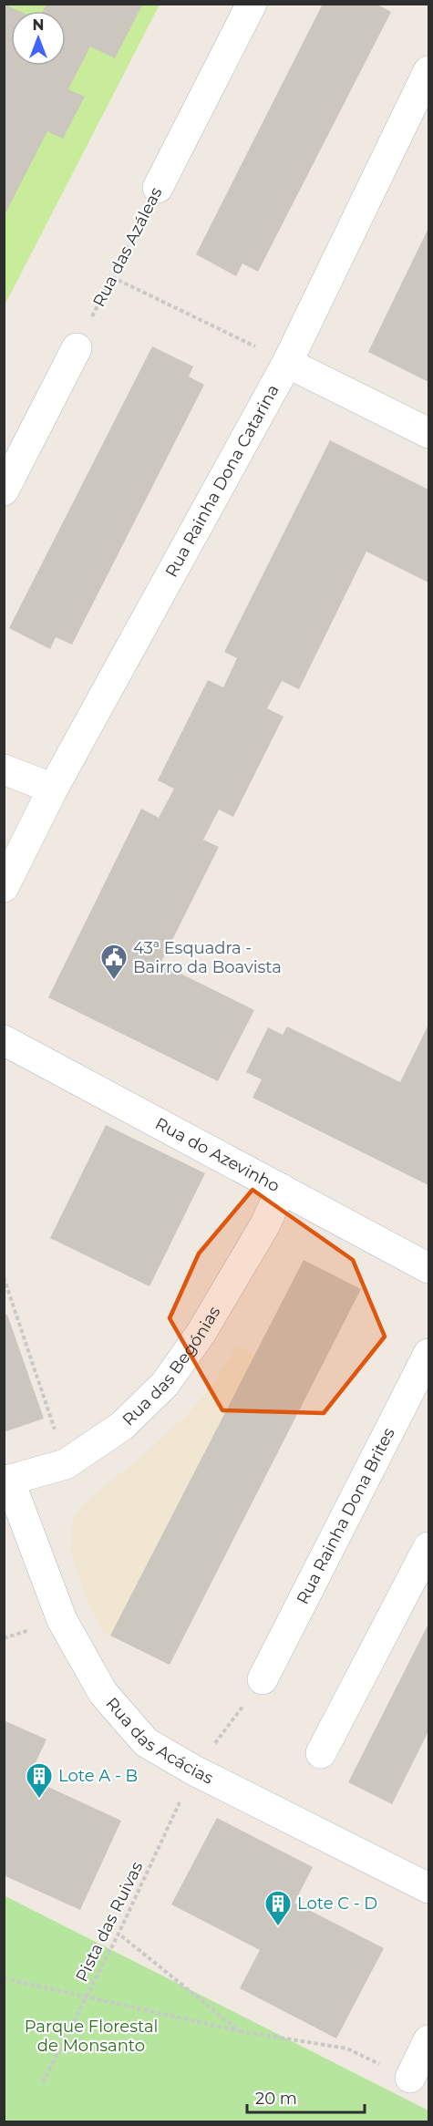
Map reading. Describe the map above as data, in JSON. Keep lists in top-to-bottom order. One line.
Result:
{"streets":{"street":["Rua das Azáleas","Rua Rainha Dona Catarina","Rua do Azevinho","Rua das Begónias","Rua Rainha Dona Brites","Rua das Acácias"],"path":["Pista das Ruivas"]},"crossings":[["Rua do Azevinho","Rua das Begónias"],["Rua das Begónias","Rua das Acácias"],["Rua Rainha Dona Brites","Pista das Ruivas"],["Rua das Acácias","Pista das Ruivas"]],"parks":["Parque Florestal de Monsanto"],"places":{"public building":["43ª Esquadra - Bairro da Boavista"],"building":["Lote A - B","Lote C - D"]},"scale_bar":"20 m","north":"top"}
